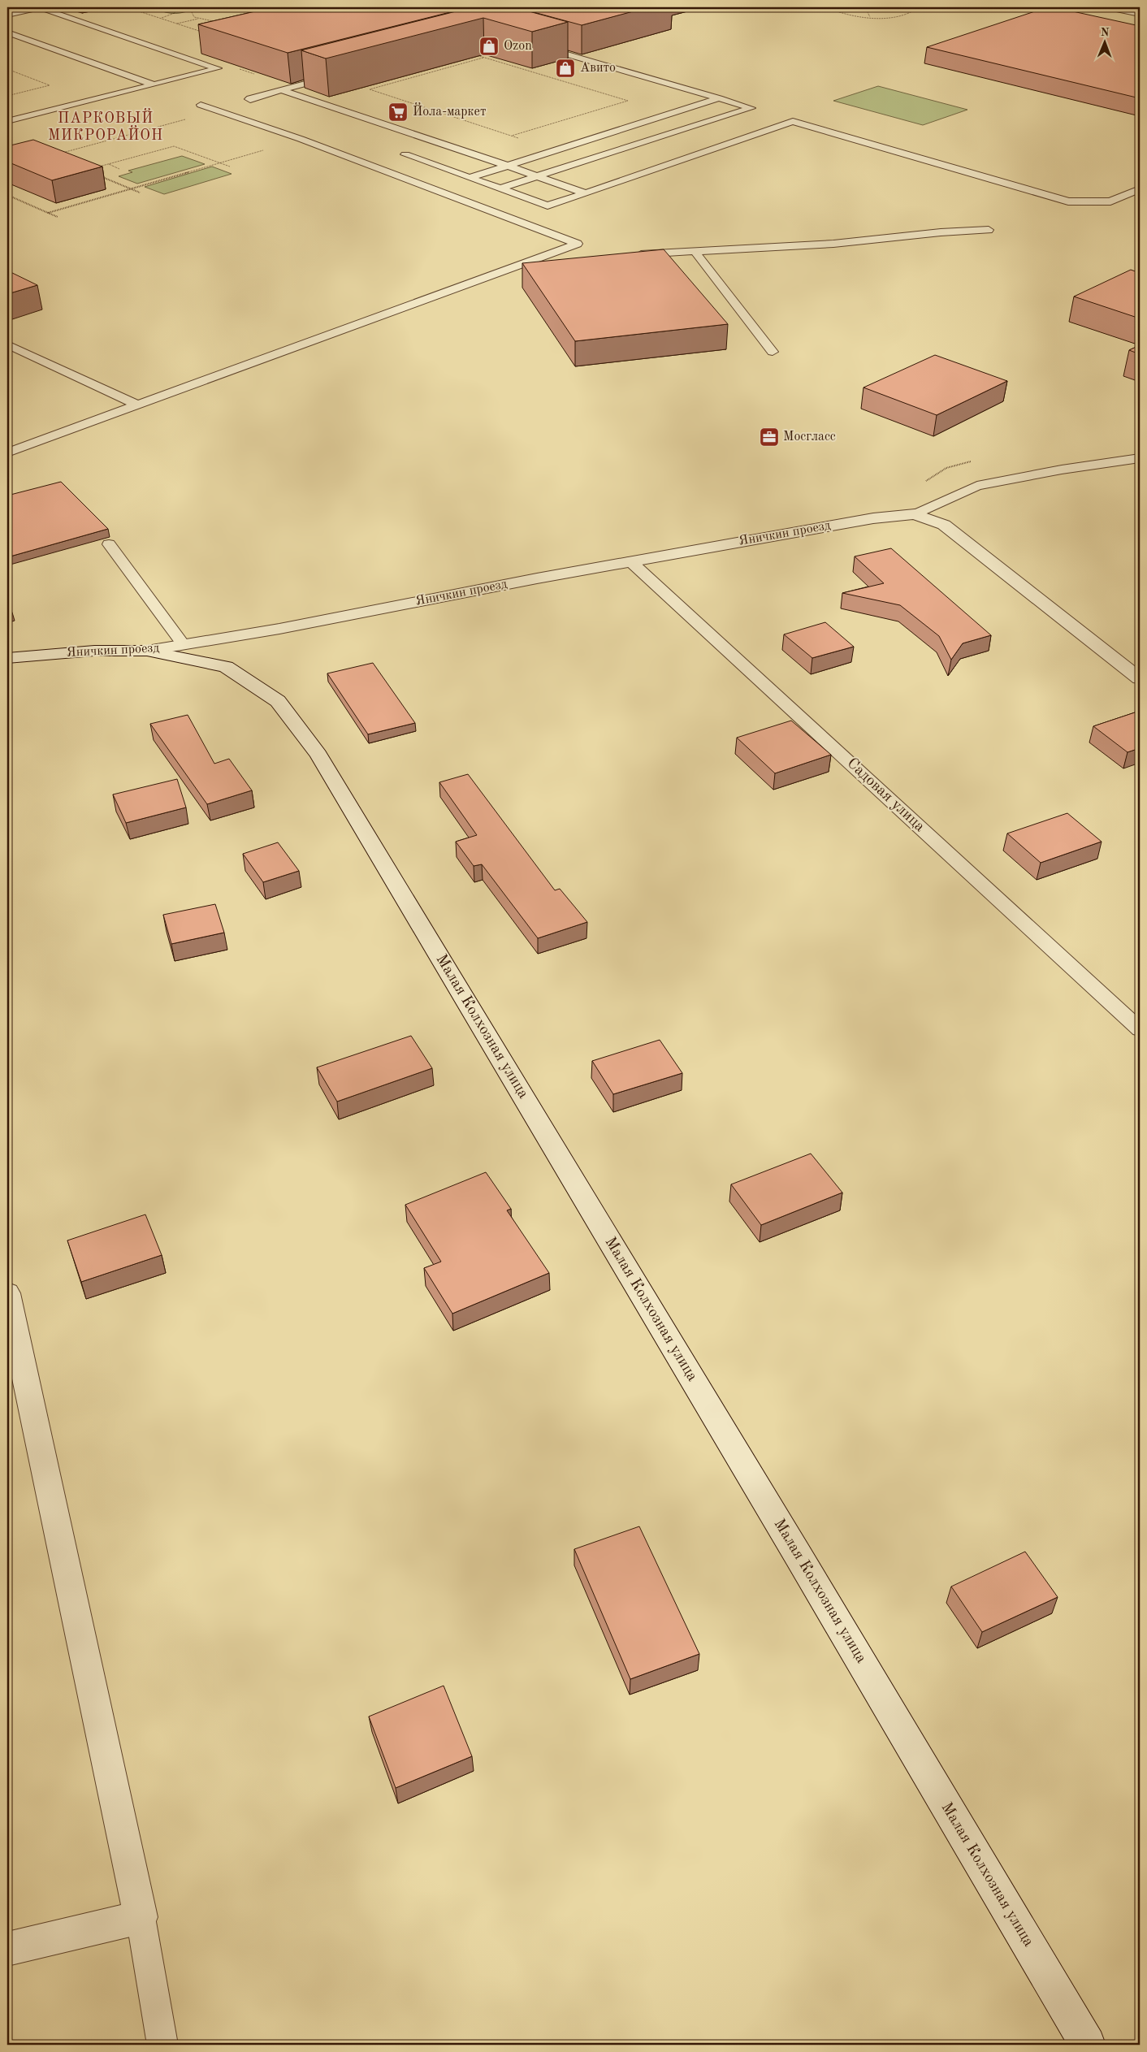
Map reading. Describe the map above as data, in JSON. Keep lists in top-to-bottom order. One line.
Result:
{"streets":{"street":["Яничкин проезд","Малая Колхозная улица"],"lane":["Садовая улица"]},"crossings":[["Яничкин проезд","Садовая улица"],["Яничкин проезд","Малая Колхозная улица"]],"districts":["ПАРКОВЫЙ МИКРОРАЙОН"],"places":{"shop":["Ozon","Авито"],"supermarket":["Йола-маркет"],"office":["Мосгласс"]},"north":"top"}
